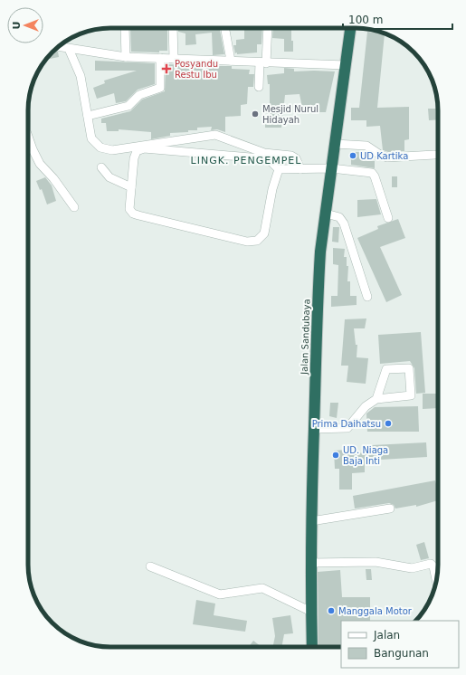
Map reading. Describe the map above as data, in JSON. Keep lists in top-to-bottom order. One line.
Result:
{"streets":{"highway":["Jalan Sandubaya"]},"districts":["LINGK. PENGEMPEL"],"places":{"health":["Posyandu Restu Ibu"],"other":["Mesjid Nurul Hidayah","UD Kartika","Prima Daihatsu","UD. Niaga Baja Inti","Manggala Motor"]},"legend":["Jalan","Bangunan"],"scale_bar":"100 m","north":"left"}
